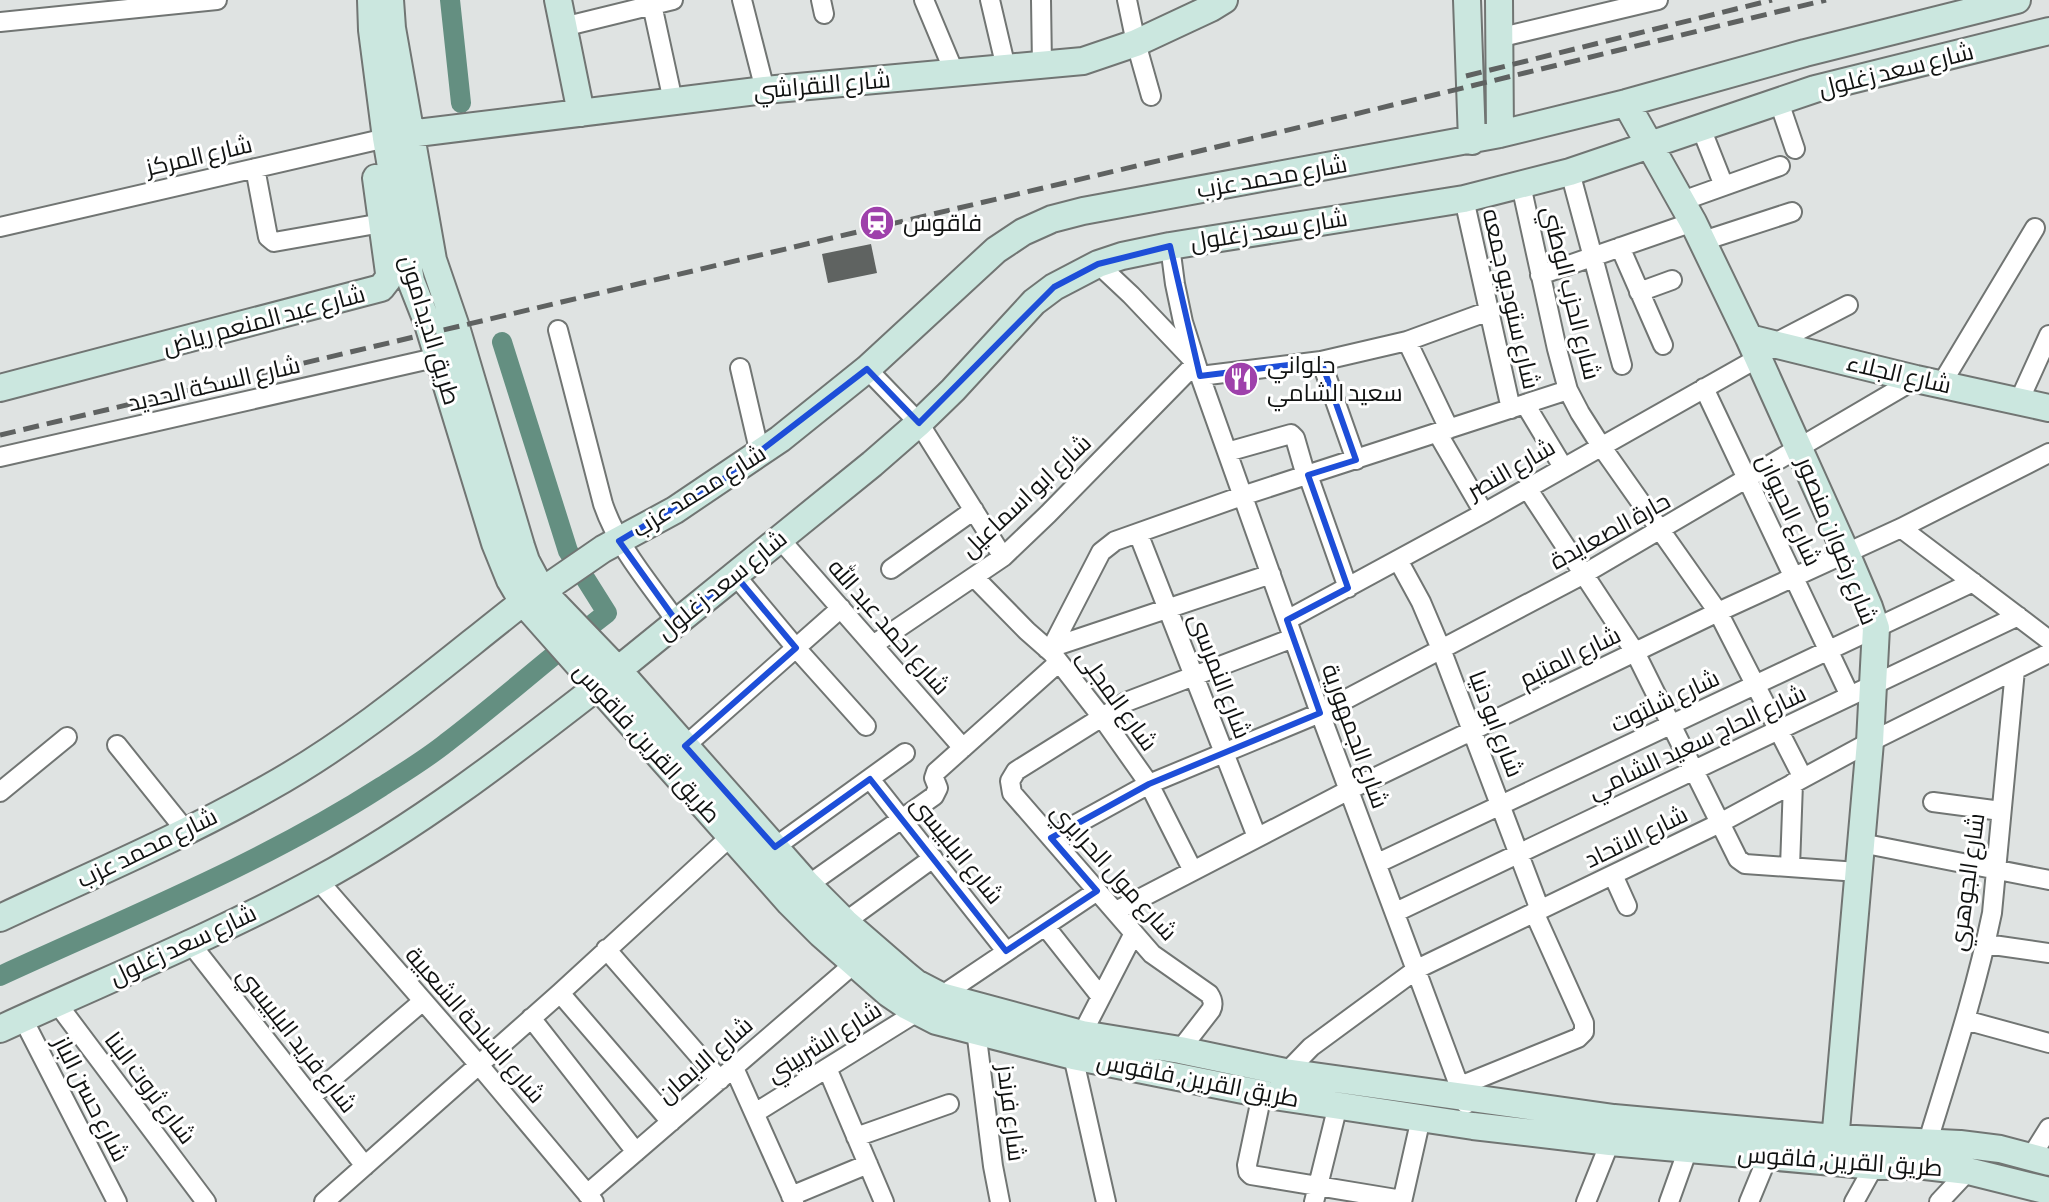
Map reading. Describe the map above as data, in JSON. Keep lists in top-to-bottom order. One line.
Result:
{"streets":{"main road":["شارع سعد زغلول","شارع النقراشي","شارع محمد عزب","شارع عبد المنعم رياض","طريق الديدامون","شارع الجلاء","شارع رضوان منصور","طريق القرين, فاقوس"],"street":["شارع المركز","شارع الحزب الوطني","شارع ستوديو جمعه","شارع السكة الحديد","شارع النصر","شارع ابو اسماعيل","شارع الحيوان","حارة الصعايدة","شارع احمد عبد الله","شارع المتيم","شارع النمرسى","شارع المجلى","شارع شلتوت","شارع ابو دنيا","شارع الجمهورية","شارع الحاج سعيد الشامي","شارع الاتحاد","شارع البلبيسى","شارع مول الحرايري","شارع الجوهري","شارع الساحة الشعبية","شارع فريد البلبيسي","شارع الشربيني","شارع الايمان","شارع ثروت البنا","شارع حسن الباز","شارع فرندز"]},"crossings":[["شارع سعد زغلول","شارع الحزب الوطني"],["شارع سعد زغلول","شارع ستوديو جمعه"],["شارع سعد زغلول","شارع رضوان منصور"],["شارع سعد زغلول","شارع احمد عبد الله"],["شارع سعد زغلول","شارع الجمهورية"],["شارع سعد زغلول","طريق القرين, فاقوس"],["شارع سعد زغلول","شارع الساحة الشعبية"],["شارع سعد زغلول","شارع فريد البلبيسي"],["شارع سعد زغلول","شارع ثروت البنا"],["شارع سعد زغلول","شارع حسن الباز"],["شارع النقراشي","شارع المركز"],["شارع النقراشي","شارع عبد المنعم رياض"],["شارع النقراشي","طريق الديدامون"],["شارع المركز","شارع عبد المنعم رياض"],["شارع المركز","طريق الديدامون"],["شارع محمد عزب","طريق الديدامون"],["شارع محمد عزب","شارع رضوان منصور"],["شارع محمد عزب","طريق القرين, فاقوس"],["شارع الحزب الوطني","شارع النصر"],["شارع الحزب الوطني","حارة الصعايدة"],["شارع الحزب الوطني","شارع المتيم"],["شارع الحزب الوطني","شارع شلتوت"],["شارع الحزب الوطني","شارع الحاج سعيد الشامي"],["شارع الحزب الوطني","شارع الاتحاد"],["شارع ستوديو جمعه","شارع النصر"],["شارع عبد المنعم رياض","طريق الديدامون"],["طريق الديدامون","شارع السكة الحديد"],["طريق الديدامون","طريق القرين, فاقوس"],["شارع الجلاء","شارع النصر"],["شارع الجلاء","حارة الصعايدة"],["شارع الجلاء","شارع رضوان منصور"],["شارع النصر","شارع الحيوان"],["شارع النصر","شارع رضوان منصور"],["شارع النصر","شارع النمرسى"],["شارع النصر","شارع المجلى"],["شارع النصر","شارع ابو دنيا"],["شارع النصر","شارع الجمهورية"],["شارع النصر","شارع مول الحرايري"],["شارع ابو اسماعيل","شارع احمد عبد الله"],["شارع ابو اسماعيل","شارع المجلى"],["شارع ابو اسماعيل","شارع الجمهورية"],["شارع الحيوان","حارة الصعايدة"],["شارع الحيوان","شارع المتيم"],["شارع الحيوان","شارع شلتوت"],["شارع الحيوان","شارع الحاج سعيد الشامي"],["حارة الصعايدة","شارع رضوان منصور"],["حارة الصعايدة","شارع النمرسى"],["حارة الصعايدة","شارع المجلى"],["حارة الصعايدة","شارع ابو دنيا"],["حارة الصعايدة","شارع الجمهورية"],["حارة الصعايدة","شارع مول الحرايري"],["شارع رضوان منصور","شارع المتيم"],["شارع رضوان منصور","شارع شلتوت"],["شارع رضوان منصور","شارع الحاج سعيد الشامي"],["شارع رضوان منصور","طريق القرين, فاقوس"],["شارع رضوان منصور","شارع الاتحاد"],["شارع المتيم","شارع النمرسى"],["شارع المتيم","شارع المجلى"],["شارع المتيم","شارع ابو دنيا"],["شارع المتيم","شارع الجمهورية"],["شارع المتيم","شارع مول الحرايري"],["شارع شلتوت","شارع ابو دنيا"],["شارع شلتوت","شارع الجمهورية"],["شارع ابو دنيا","شارع الجمهورية"],["شارع ابو دنيا","شارع الحاج سعيد الشامي"],["شارع ابو دنيا","طريق القرين, فاقوس"],["شارع ابو دنيا","شارع الاتحاد"],["شارع الجمهورية","شارع الحاج سعيد الشامي"],["شارع الجمهورية","طريق القرين, فاقوس"],["شارع الجمهورية","شارع الاتحاد"],["طريق القرين, فاقوس","شارع الاتحاد"],["طريق القرين, فاقوس","شارع مول الحرايري"],["طريق القرين, فاقوس","شارع الجوهري"],["طريق القرين, فاقوس","شارع الشربيني"],["طريق القرين, فاقوس","شارع الايمان"],["طريق القرين, فاقوس","شارع فرندز"],["شارع الاتحاد","شارع الجوهري"],["شارع الساحة الشعبية","شارع الايمان"]],"places":{"station":["فاقوس"],"restaurant":["حلواني سعيد الشامي"]}}
